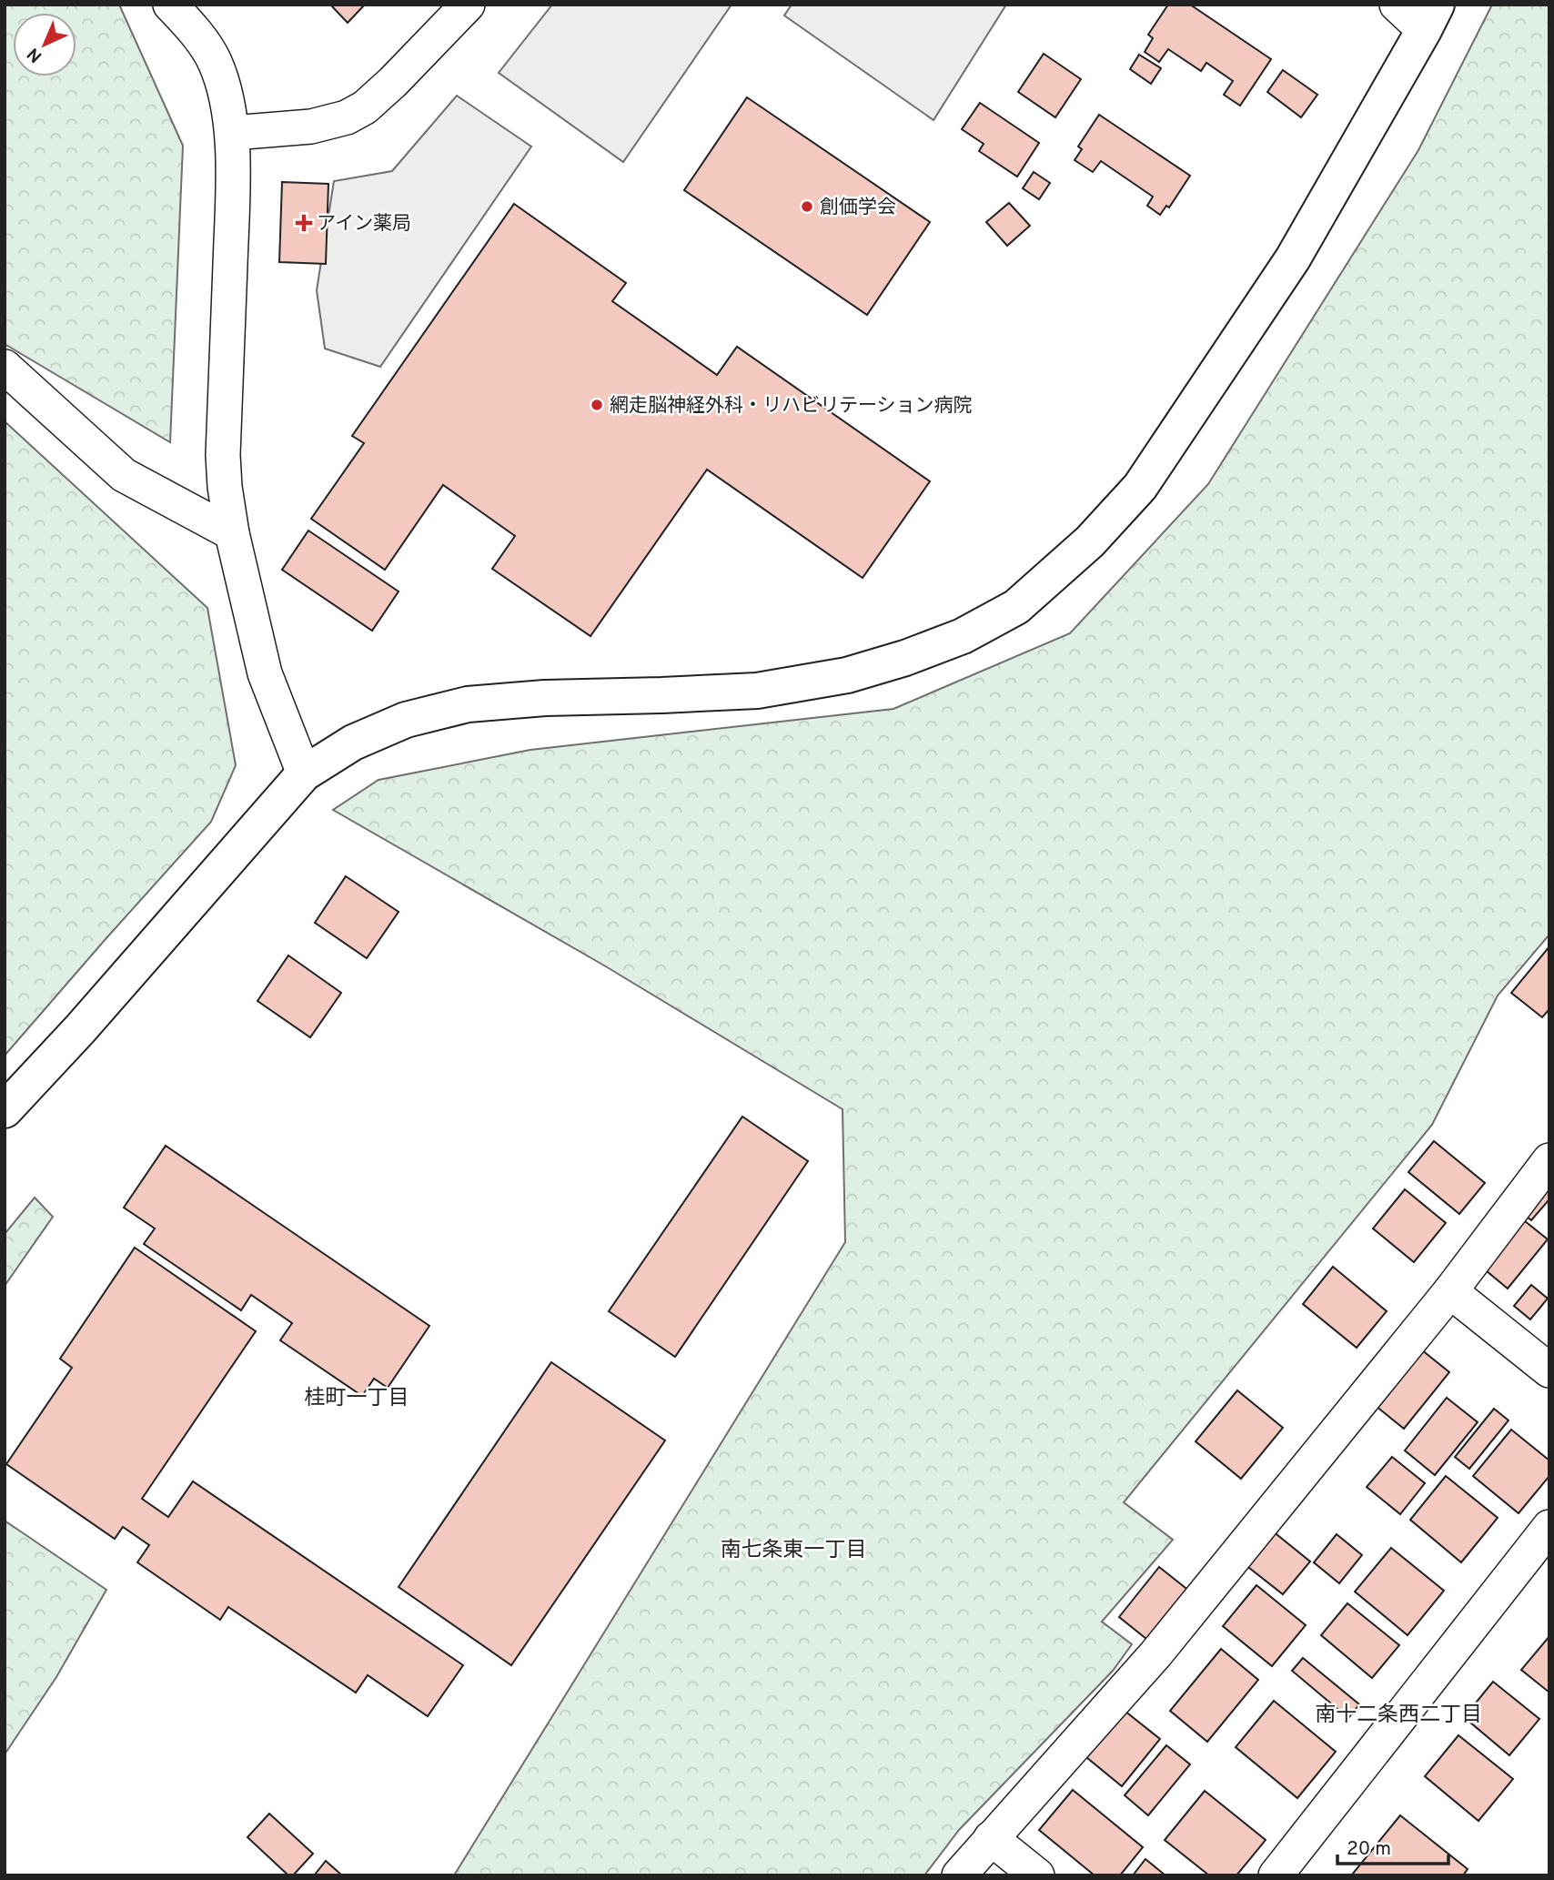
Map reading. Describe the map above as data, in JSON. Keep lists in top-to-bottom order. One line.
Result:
{"districts":["桂町一丁目","南七条東一丁目","南十二条西二丁目"],"places":{"other":["創価学会","網走脳神経外科・リハビリテーション病院"],"health":["アイン薬局"]},"scale_bar":"20 m","north":"bottom left"}
